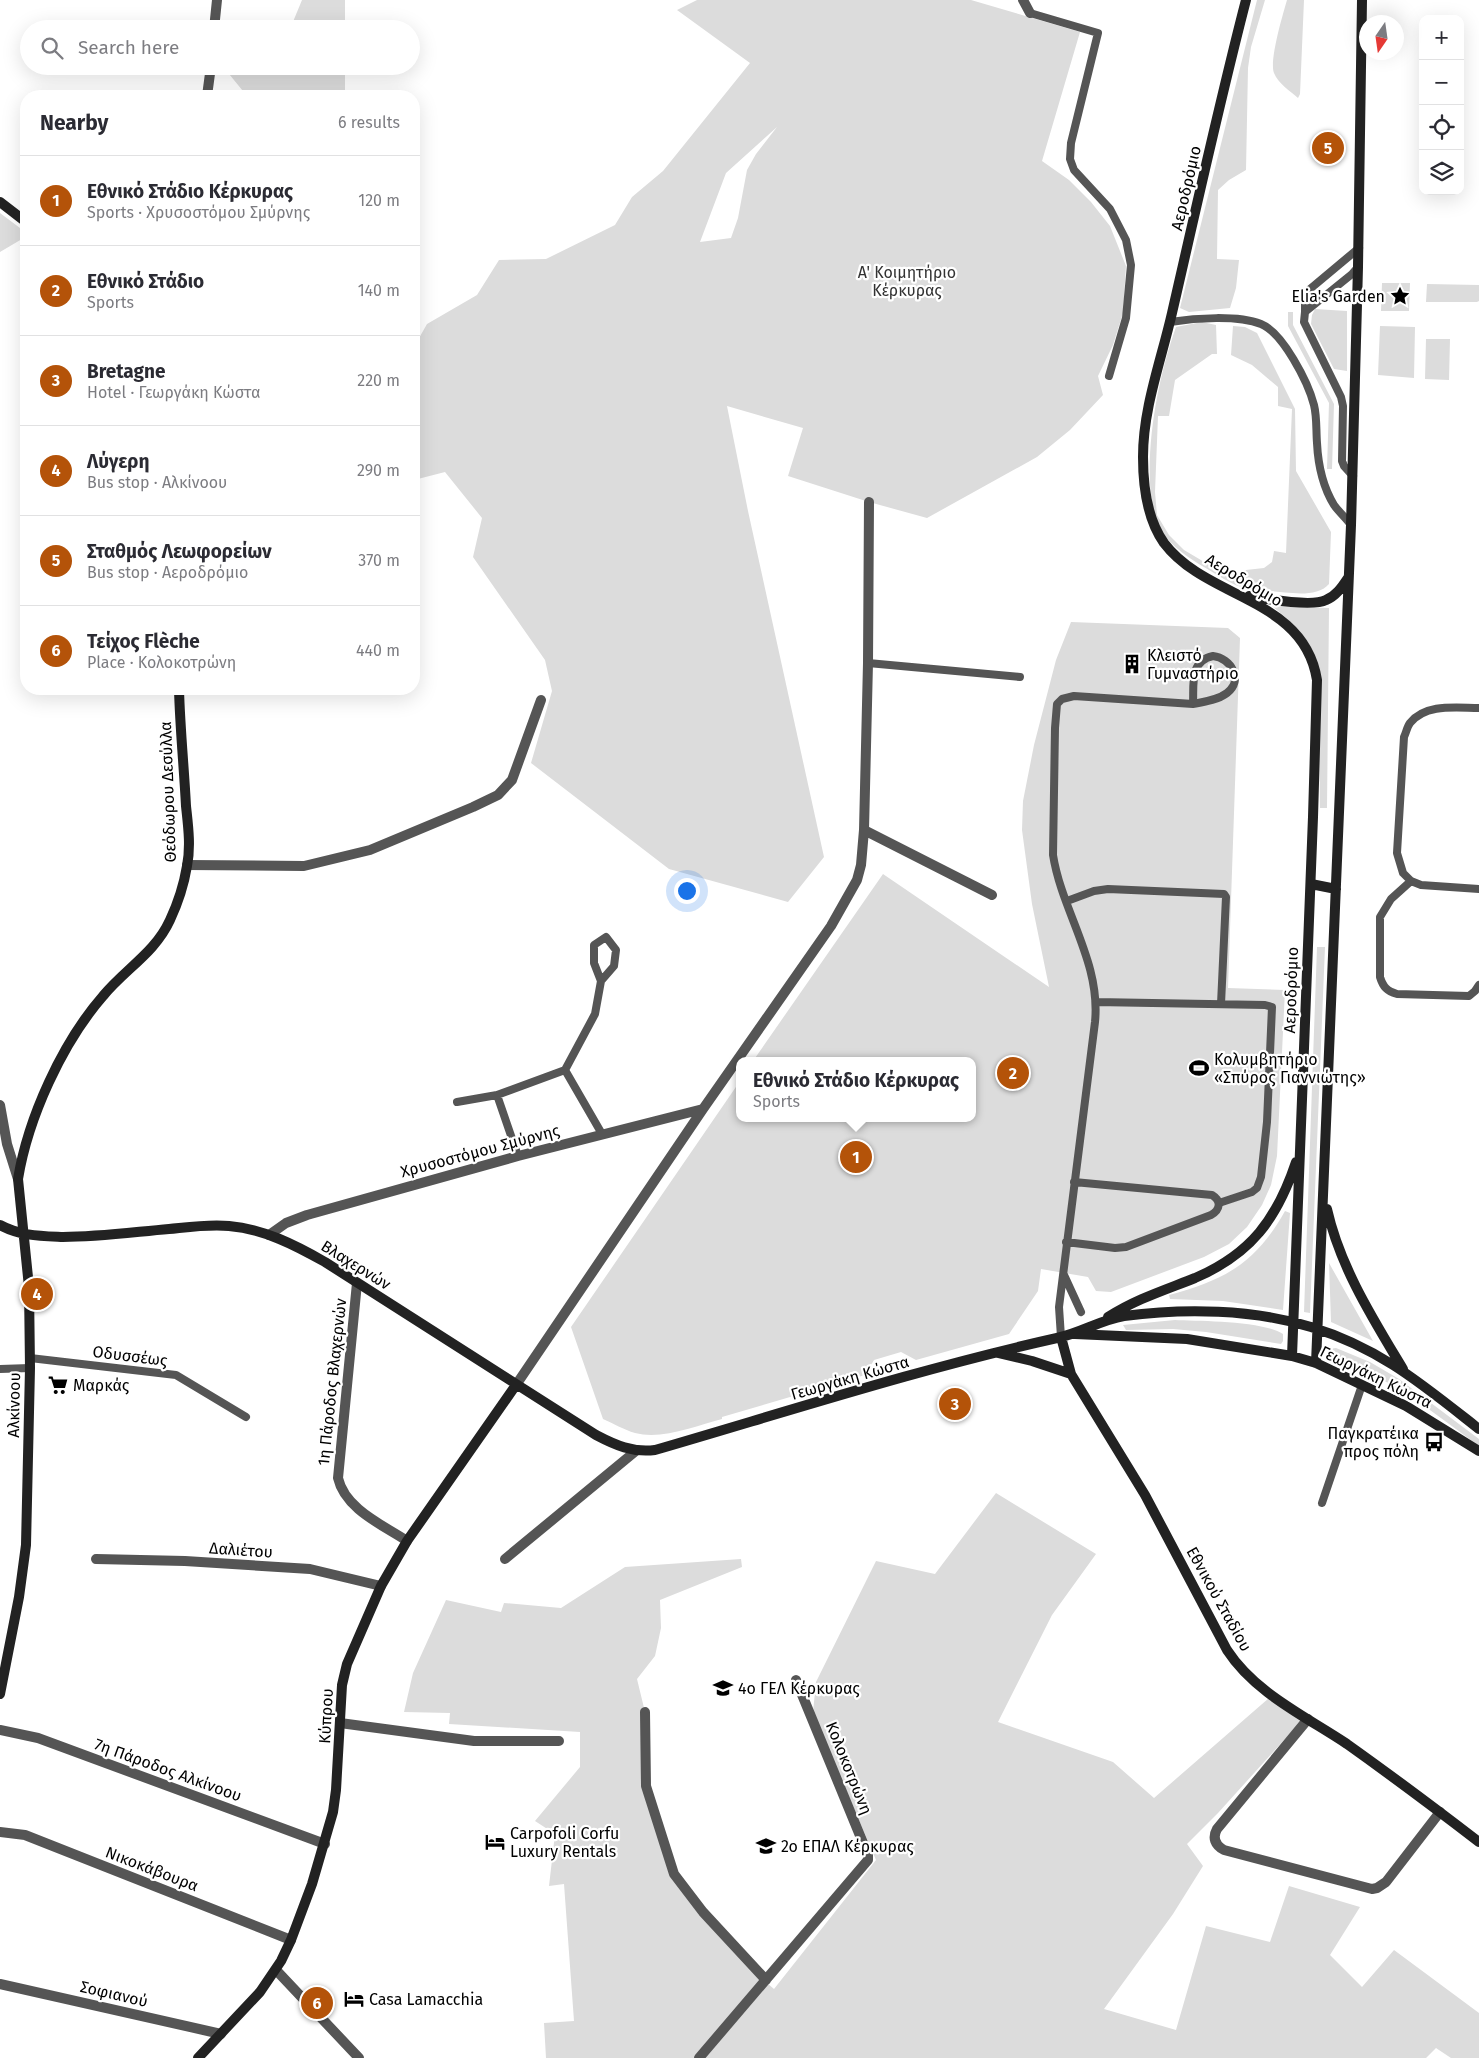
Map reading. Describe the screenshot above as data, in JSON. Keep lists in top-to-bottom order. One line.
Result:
{"streets":{"main road":["Αεροδρόμιο","Θεόδωρου Δεσύλλα","Βλαχερνών","Γεωργάκη Κώστα","Αλκίνοου","Εθνικού Σταδίου","Κύπρου"],"street":["Χρυσοστόμου Σμύρνης","1η Πάροδος Βλαχερνών","Δαλιέτου","Κολοκοτρώνη","7η Πάροδος Αλκίνοου","Νικοκάβουρα","Σοφιανού"],"lane":["Οδυσσέως"]},"crossings":[["Αεροδρόμιο","Γεωργάκη Κώστα"],["Θεόδωρου Δεσύλλα","Βλαχερνών"],["Θεόδωρου Δεσύλλα","Αλκίνοου"],["Χρυσοστόμου Σμύρνης","Βλαχερνών"],["Βλαχερνών","Γεωργάκη Κώστα"],["Βλαχερνών","1η Πάροδος Βλαχερνών"],["Βλαχερνών","Αλκίνοου"],["Βλαχερνών","Κύπρου"],["Οδυσσέως","Αλκίνοου"],["Γεωργάκη Κώστα","Εθνικού Σταδίου"],["1η Πάροδος Βλαχερνών","Κύπρου"],["Δαλιέτου","Κύπρου"],["Κύπρου","7η Πάροδος Αλκίνοου"],["Κύπρου","Νικοκάβουρα"],["Κύπρου","Σοφιανού"]],"parks":["Α' Κοιμητήριο Κέρκυρας"],"places":{"place":["Elia's Garden"],"building":["Κλειστό Γυμναστήριο"],"sports":["Κολυμβητήριο «Σπύρος Γιαννιώτης»"],"supermarket":["Μαρκάς"],"bus stop":["Παγκρατέικα προς πόλη"],"school or university":["4ο ΓΕΛ Κέρκυρας","2ο ΕΠΑΛ Κέρκυρας"],"hotel":["Carpofoli Corfu Luxury Rentals","Casa Lamacchia"]},"north":"bottom","page":{"map_buttons":["+","−"],"search":"Search here","heading":["Nearby","6 results"],"pins":["5","2","1","4","3","6"],"list":[{"mark":"1","name":"Εθνικό Στάδιο Κέρκυρας","note":"Sports · Χρυσοστόμου Σμύρνης","value":"120 m"},{"mark":"2","name":"Εθνικό Στάδιο","note":"Sports","value":"140 m"},{"mark":"3","name":"Bretagne","note":"Hotel · Γεωργάκη Κώστα","value":"220 m"},{"mark":"4","name":"Λύγερη","note":"Bus stop · Αλκίνοου","value":"290 m"},{"mark":"5","name":"Σταθμός Λεωφορείων","note":"Bus stop · Αεροδρόμιο","value":"370 m"},{"mark":"6","name":"Τείχος Flèche","note":"Place · Κολοκοτρώνη","value":"440 m"}],"popup":["Εθνικό Στάδιο Κέρκυρας","Sports"]}}
